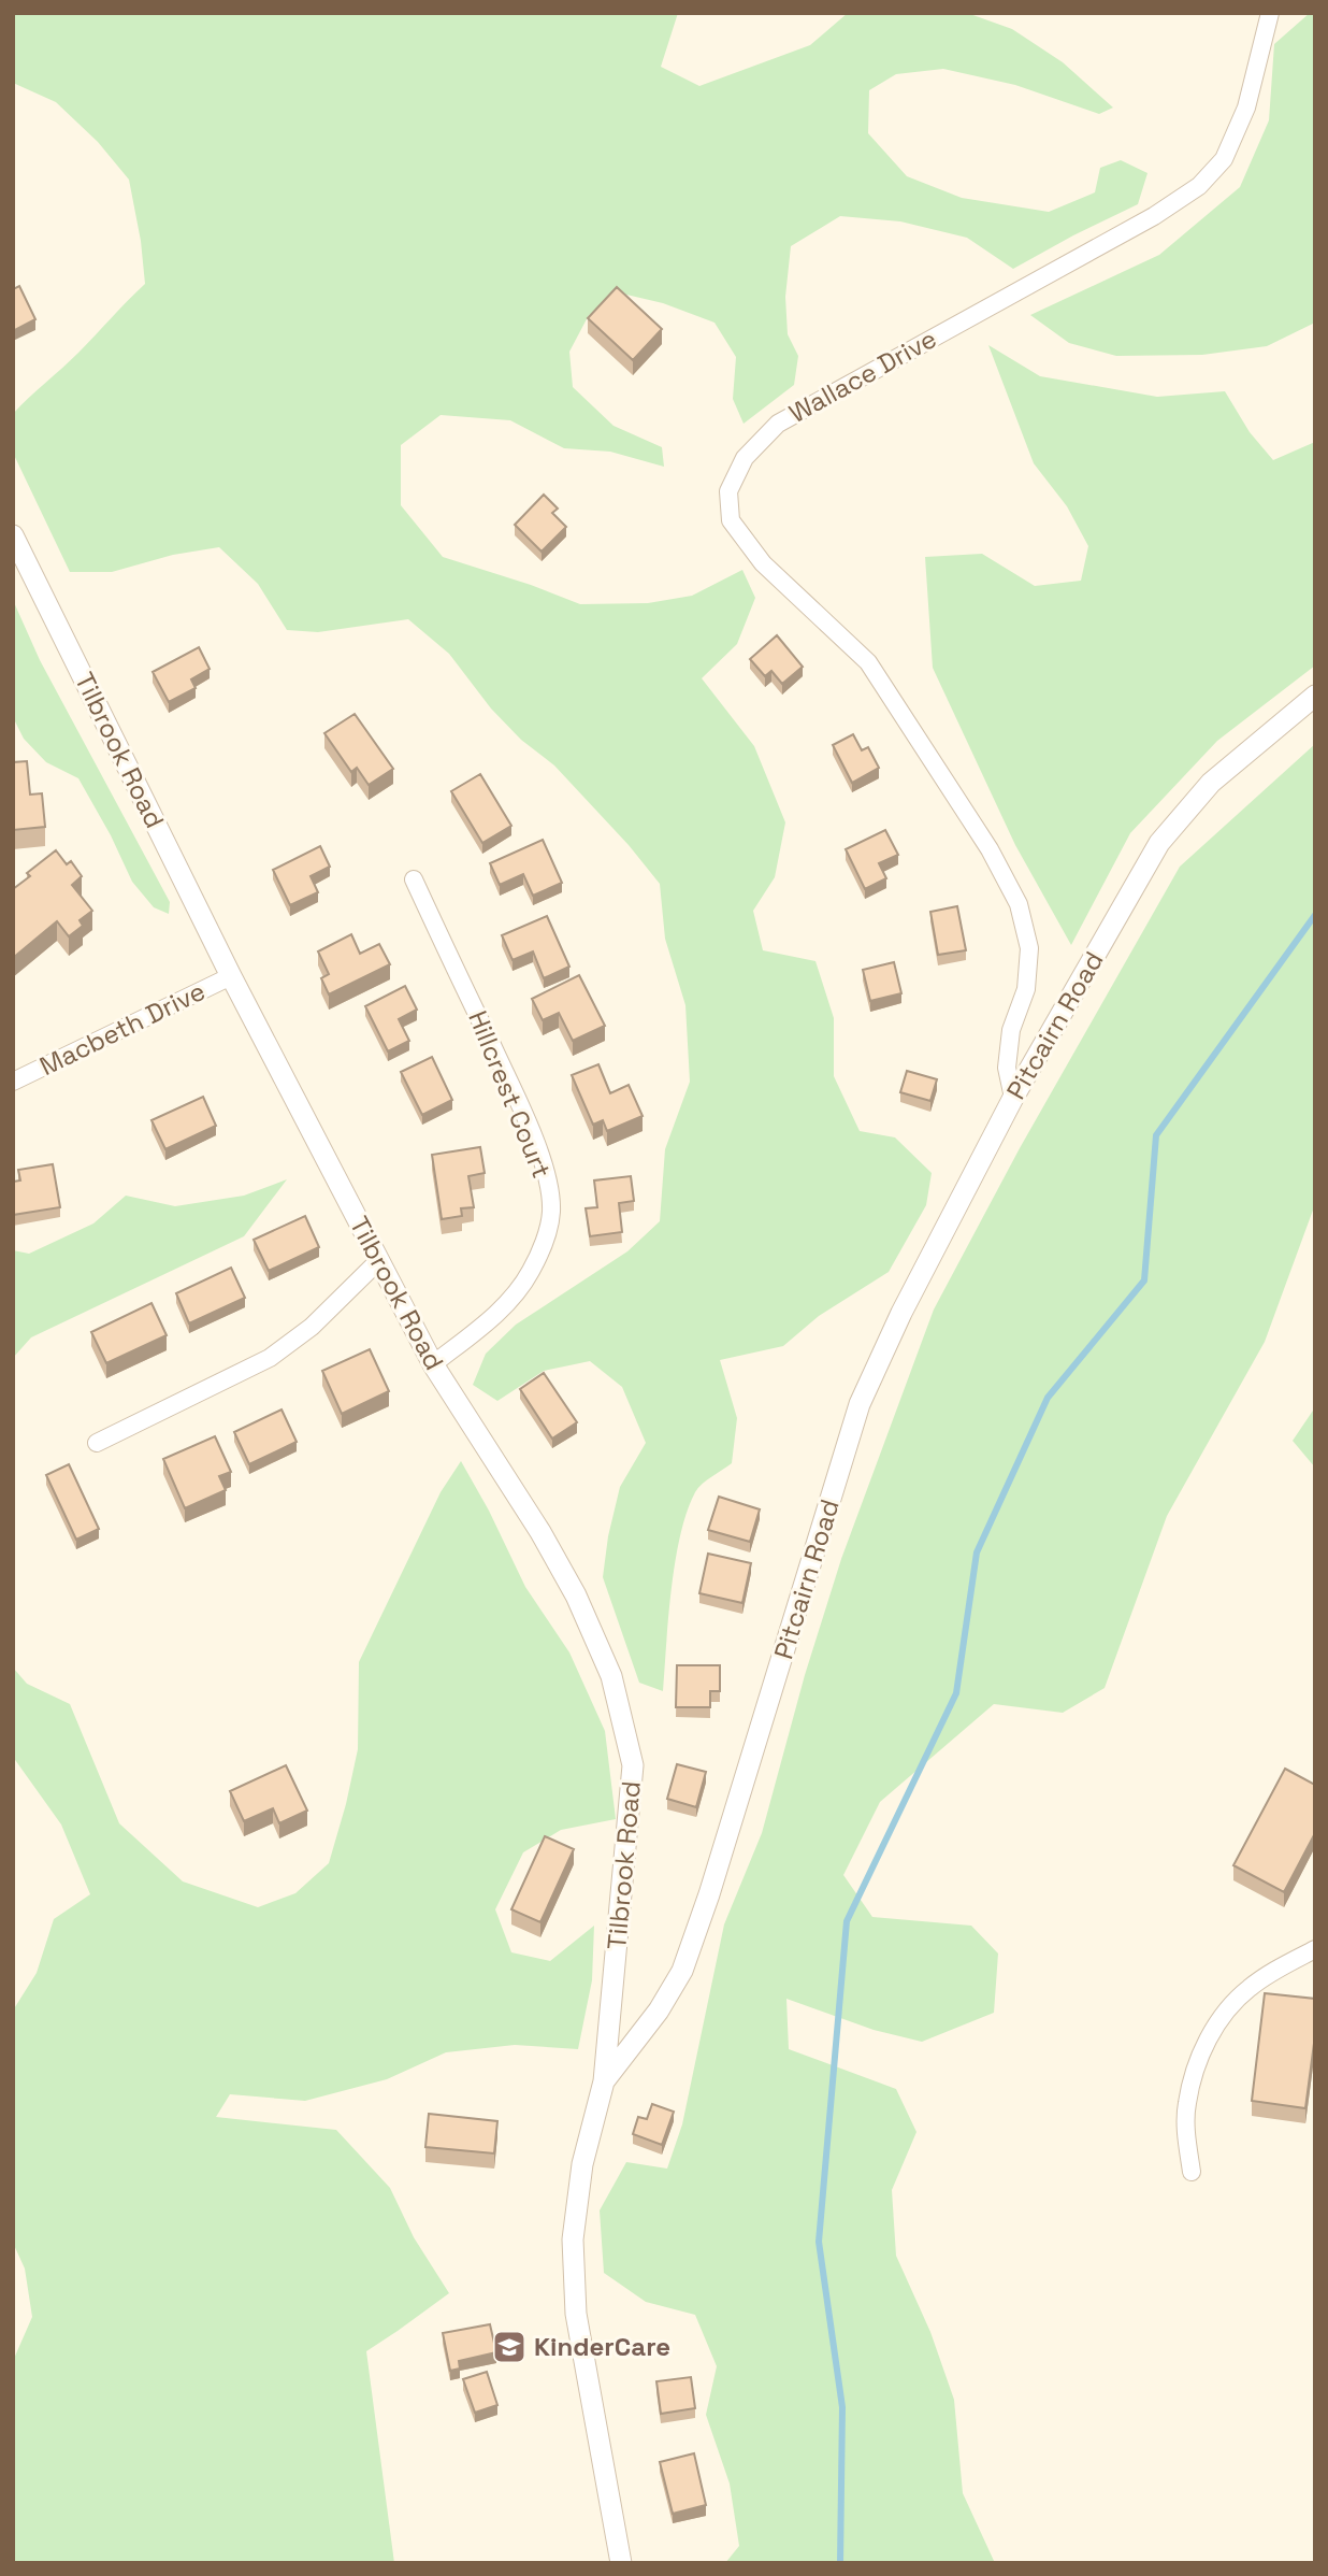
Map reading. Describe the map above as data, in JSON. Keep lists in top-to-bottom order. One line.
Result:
{"streets":{"street":["Wallace Drive","Tilbrook Road","Pitcairn Road","Macbeth Drive","Hillcrest Court"]},"crossings":[["Wallace Drive","Pitcairn Road"],["Tilbrook Road","Pitcairn Road"],["Tilbrook Road","Macbeth Drive"],["Tilbrook Road","Hillcrest Court"]],"places":{"school or university":["KinderCare"]}}
